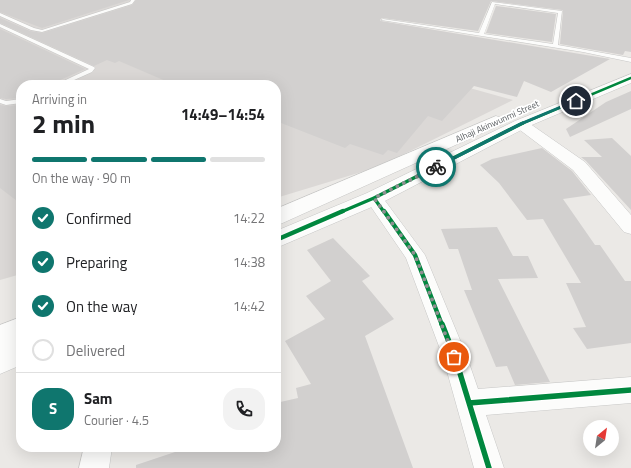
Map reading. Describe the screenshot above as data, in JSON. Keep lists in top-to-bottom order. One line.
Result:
{"streets":{"street":["Alhaji Akinwunmi Street"]},"north":"top right","page":{"heading":["2 min","Arriving in","14:49–14:54"],"panel":["Sam","Courier · 4.5"],"bar":"On the way · 90 m","list":[["Confirmed","14:22"],["Preparing","14:38"],["On the way","14:42"],"Delivered"],"round":"S"}}
